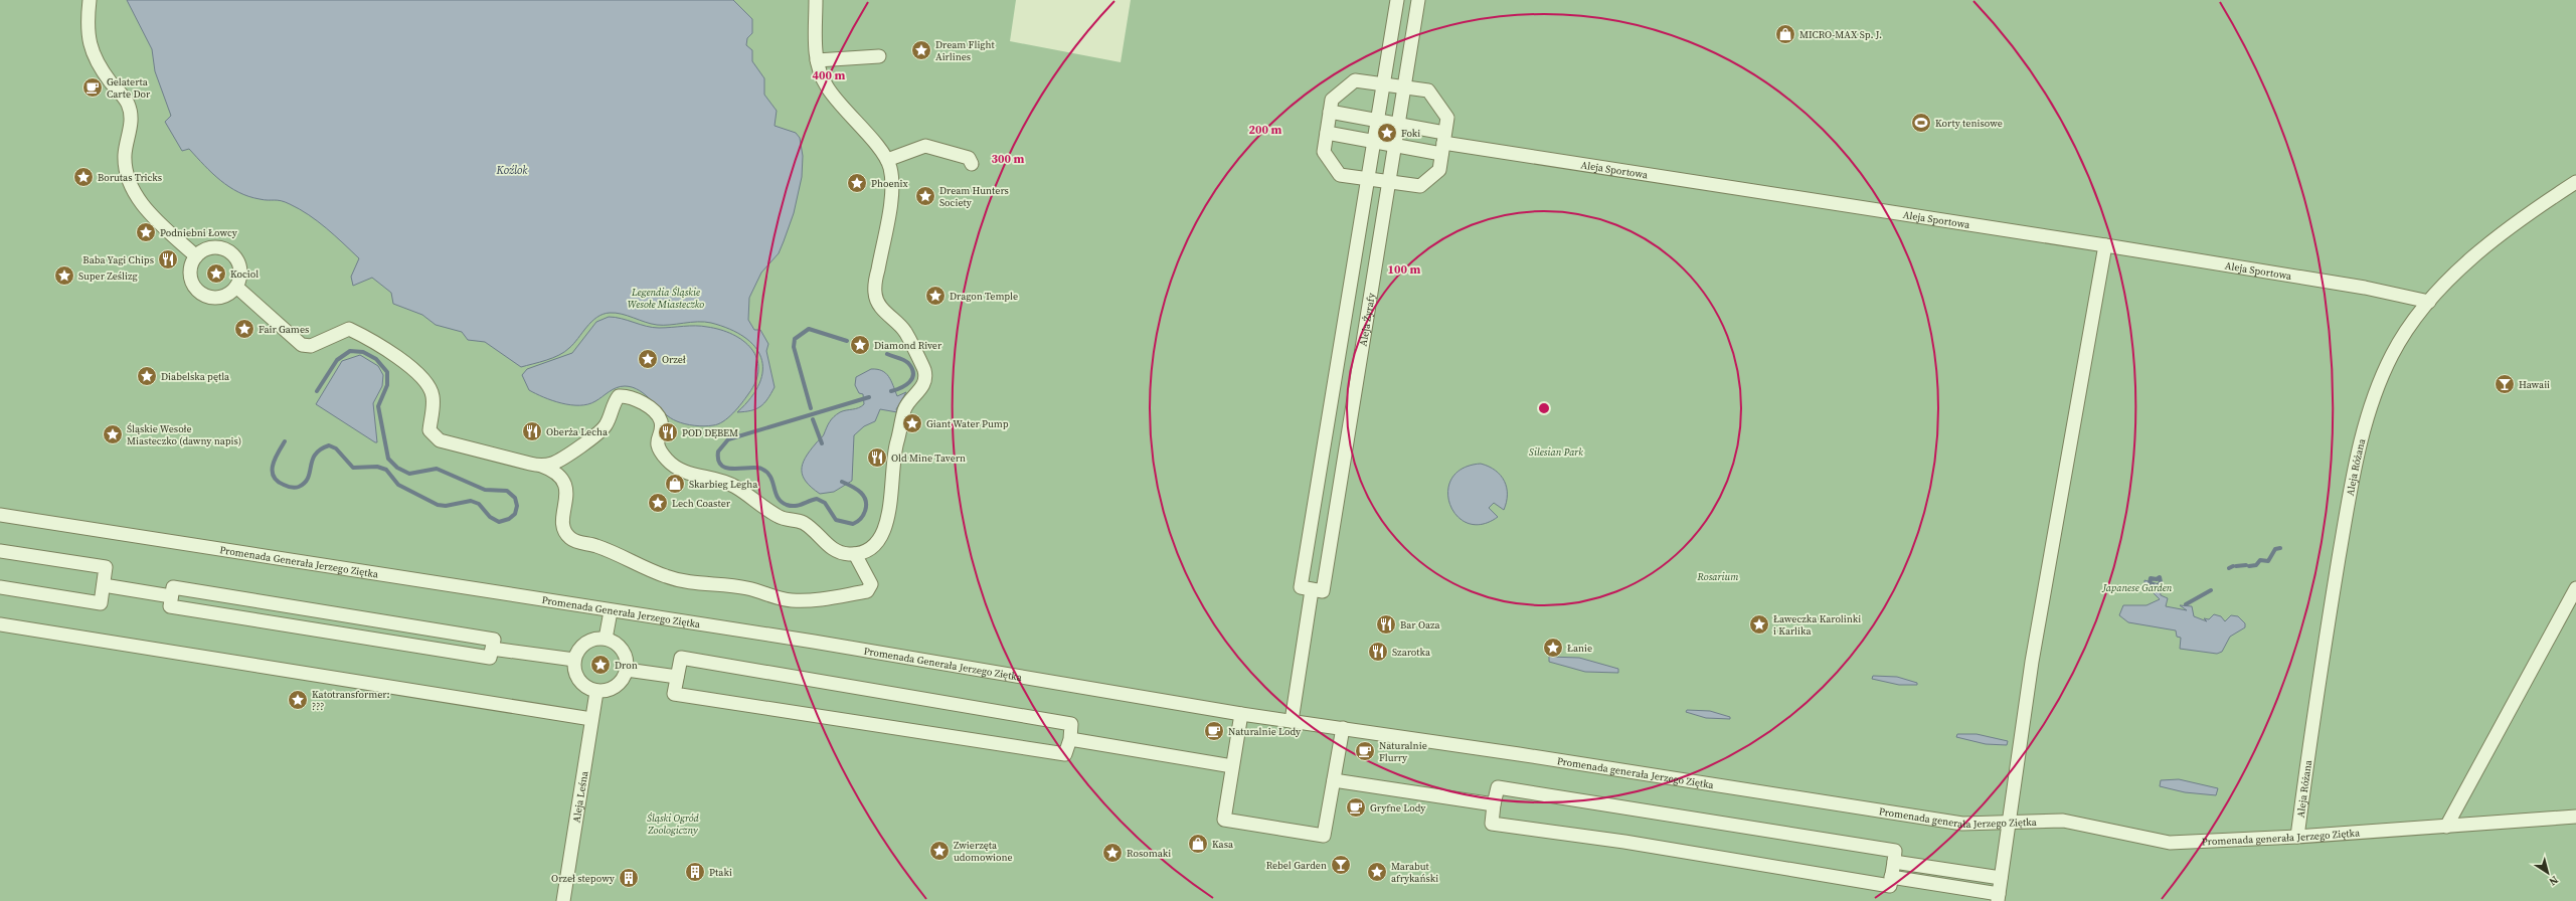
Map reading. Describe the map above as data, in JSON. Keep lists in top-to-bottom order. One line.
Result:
{"streets":{"street":["Aleja Sportowa","Aleja Żyrafy","Aleja Różana","Promenada Generała Jerzego Ziętka","Promenada generała Jerzego Ziętka","Aleja Leśna"]},"crossings":[["Aleja Sportowa","Aleja Różana"],["Aleja Różana","Promenada generała Jerzego Ziętka"],["Promenada Generała Jerzego Ziętka","Promenada generała Jerzego Ziętka"]],"water":["Koźlok"],"parks":["Legendia Śląskie Wesołe Miasteczko","Silesian Park","Rosarium","Japanese Garden","Śląski Ogród Zoologiczny"],"places":{"shop":["MICRO-MAX Sp. J.","Skarbieg Legha","Kasa"],"place":["Dream Flight Airlines","Foki","Borutas Tricks","Phoenix","Dream Hunters Society","Podniebni Łowcy","Kociol","Super Ześlizg","Dragon Temple","Fair Games","Diamond River","Orzeł","Diabelska pętla","Giant Water Pump","Śląskie Wesołe Miasteczko (dawny napis)","Lech Coaster","Ławeczka Karolinki i Karlika","Łanie","Dron","Katotransformer: ???","Zwierzęta udomowione","Rosomaki","Marabut afrykański"],"cafe":["Gelaterta Carte Dor","Naturalnie Lody","Naturalnie Flurry","Gryfne Lody"],"sports":["Korty tenisowe"],"restaurant":["Baba Yagi Chips","Oberża Lecha","POD DĘBEM","Old Mine Tavern","Bar Oaza","Szarotka"],"bar":["Hawaii","Rebel Garden"],"building":["Ptaki","Orzeł stepowy"]},"north":"bottom right","rings":["400 m","200 m","300 m","100 m"]}
